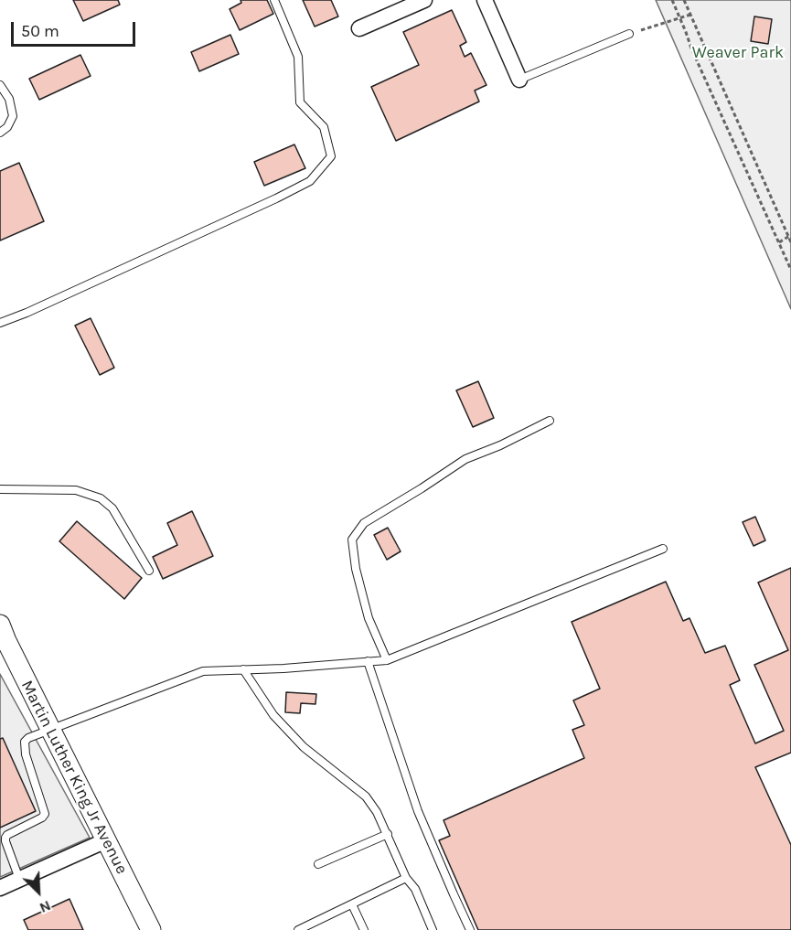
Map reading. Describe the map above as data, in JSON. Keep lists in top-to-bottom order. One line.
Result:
{"streets":{"street":["Martin Luther King Jr Avenue"]},"parks":["Weaver Park"],"scale_bar":"50 m","north":"bottom right"}
